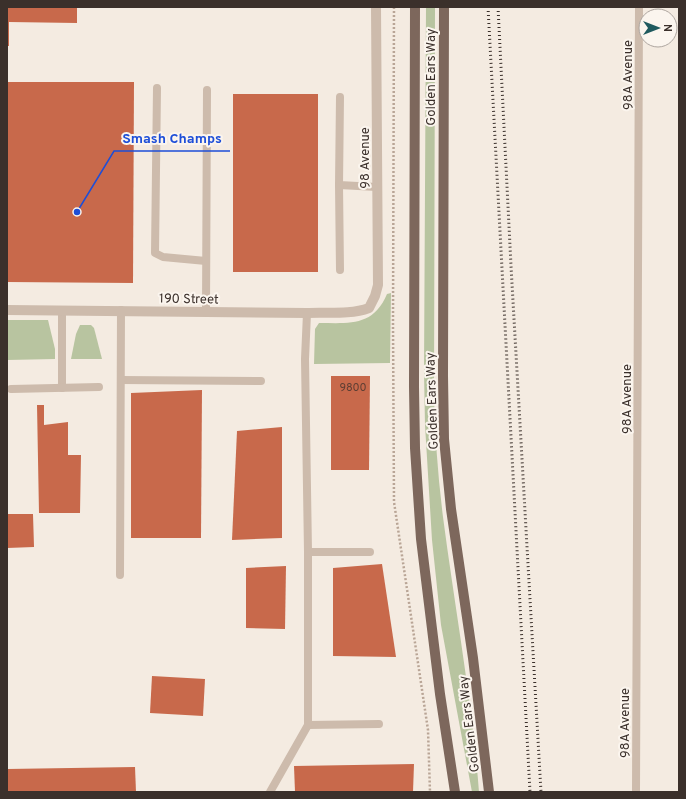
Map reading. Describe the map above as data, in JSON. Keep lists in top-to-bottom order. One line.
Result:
{"streets":{"main road":["Golden Ears Way"],"street":["98 Avenue","190 Street"],"lane":["98A Avenue"]},"crossings":[["98 Avenue","190 Street"]],"places":["Smash Champs"],"house_numbers":["9800"],"north":"right"}
